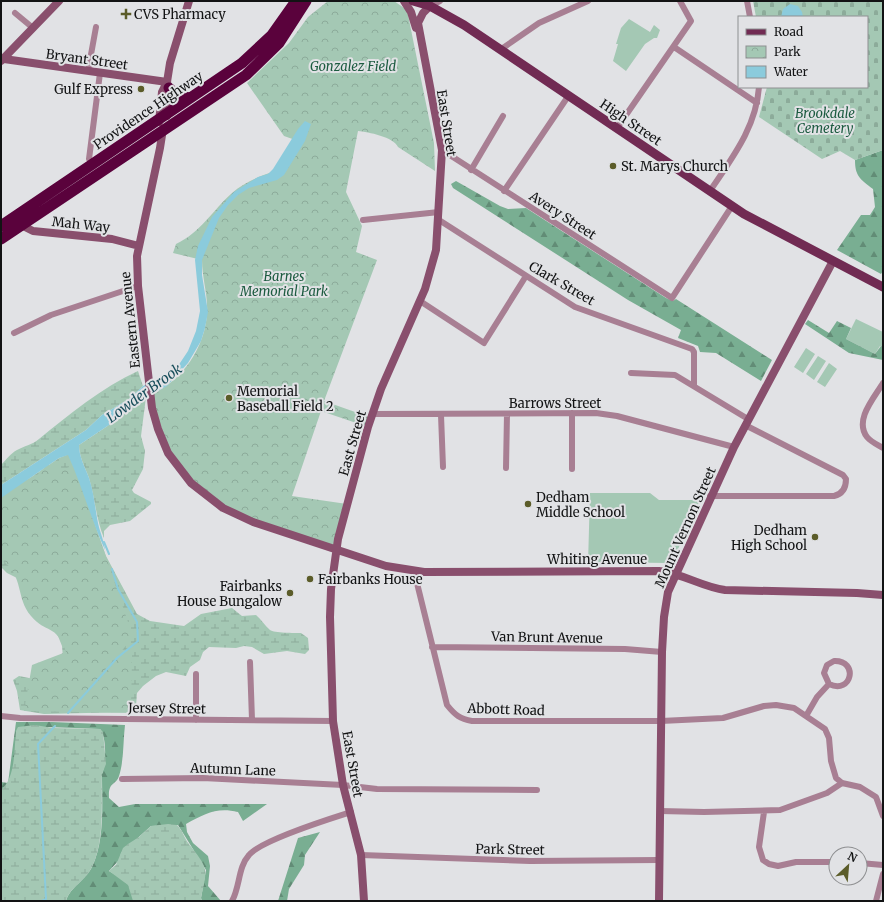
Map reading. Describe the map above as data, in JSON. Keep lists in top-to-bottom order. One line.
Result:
{"streets":{"highway":["Providence Highway"],"main road":["Bryant Street","High Street","East Street","Mah Way","Eastern Avenue","Mount Vernon Street","Whiting Avenue"],"street":["Avery Street","Clark Street","Barrows Street","Van Brunt Avenue","Jersey Street","Abbott Road","Autumn Lane","Park Street"]},"crossings":[["Bryant Street","Eastern Avenue"],["Providence Highway","Mah Way"],["Providence Highway","Eastern Avenue"],["High Street","East Street"],["High Street","Avery Street"],["High Street","Mount Vernon Street"],["East Street","Avery Street"],["East Street","Clark Street"],["East Street","Eastern Avenue"],["East Street","Barrows Street"],["East Street","Whiting Avenue"],["East Street","Jersey Street"],["East Street","Autumn Lane"],["East Street","Park Street"],["Mah Way","Eastern Avenue"],["Eastern Avenue","Whiting Avenue"],["Barrows Street","Mount Vernon Street"],["Mount Vernon Street","Whiting Avenue"],["Mount Vernon Street","Van Brunt Avenue"],["Mount Vernon Street","Abbott Road"],["Mount Vernon Street","Park Street"],["Whiting Avenue","Abbott Road"],["Van Brunt Avenue","Abbott Road"]],"water":["Lowder Brook"],"parks":["Gonzalez Field","Brookdale Cemetery","Barnes Memorial Park"],"places":{"health":["CVS Pharmacy"],"other":["Gulf Express","St. Marys Church","Memorial Baseball Field 2","Dedham Middle School","Dedham High School","Fairbanks House","Fairbanks House Bungalow"]},"legend":["Road","Park","Water"],"north":"top right"}
